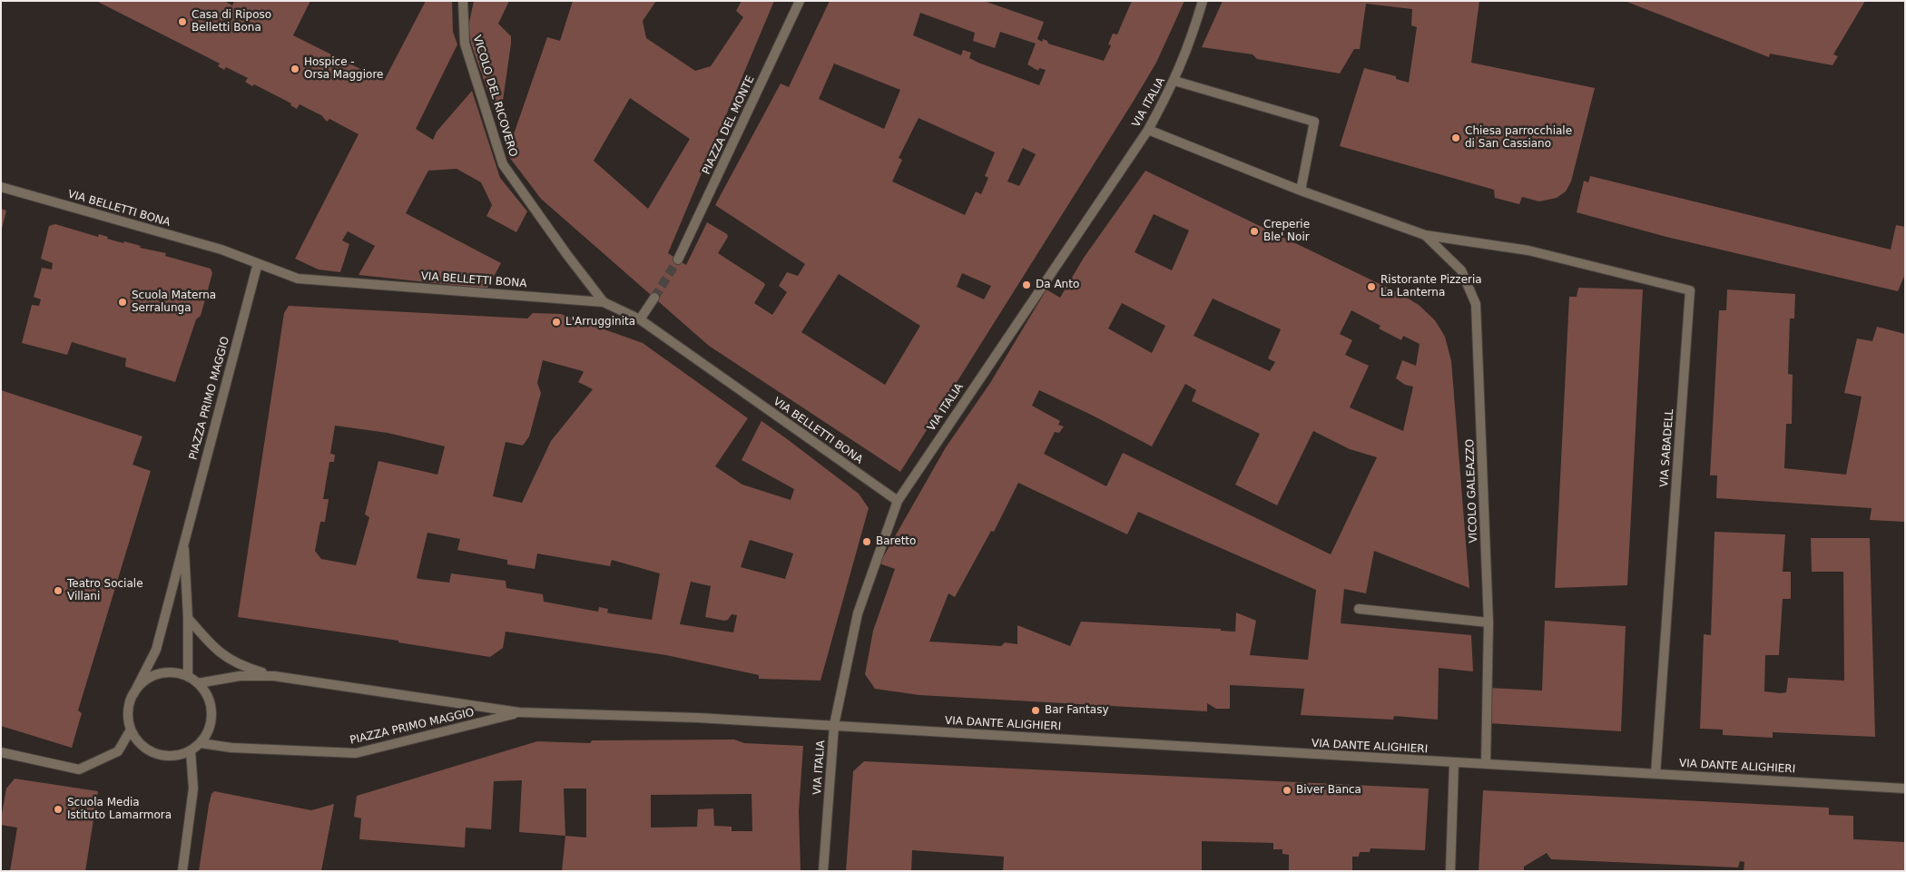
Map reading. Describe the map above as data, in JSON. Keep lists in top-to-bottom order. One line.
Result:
{"streets":{"street":["VICOLO DEL RICOVERO","VIA ITALIA","PIAZZA DEL MONTE","VIA BELLETTI BONA","PIAZZA PRIMO MAGGIO","VIA SABADELL","VICOLO GALEAZZO","VIA DANTE ALIGHIERI"]},"crossings":[["VICOLO DEL RICOVERO","VIA BELLETTI BONA"],["VIA ITALIA","VIA BELLETTI BONA"],["VIA ITALIA","PIAZZA PRIMO MAGGIO"],["VIA ITALIA","VIA DANTE ALIGHIERI"],["VIA BELLETTI BONA","PIAZZA PRIMO MAGGIO"],["PIAZZA PRIMO MAGGIO","VIA DANTE ALIGHIERI"],["VIA SABADELL","VICOLO GALEAZZO"],["VIA SABADELL","VIA DANTE ALIGHIERI"],["VICOLO GALEAZZO","VIA DANTE ALIGHIERI"]],"places":["Casa di Riposo Belletti Bona","Hospice - Orsa Maggiore","Chiesa parrocchiale di San Cassiano","Creperie Ble' Noir","Da Anto","Ristorante Pizzeria La Lanterna","Scuola Materna Serralunga","L'Arrugginita","Baretto","Teatro Sociale Villani","Bar Fantasy","Biver Banca","Scuola Media Istituto Lamarmora"]}
